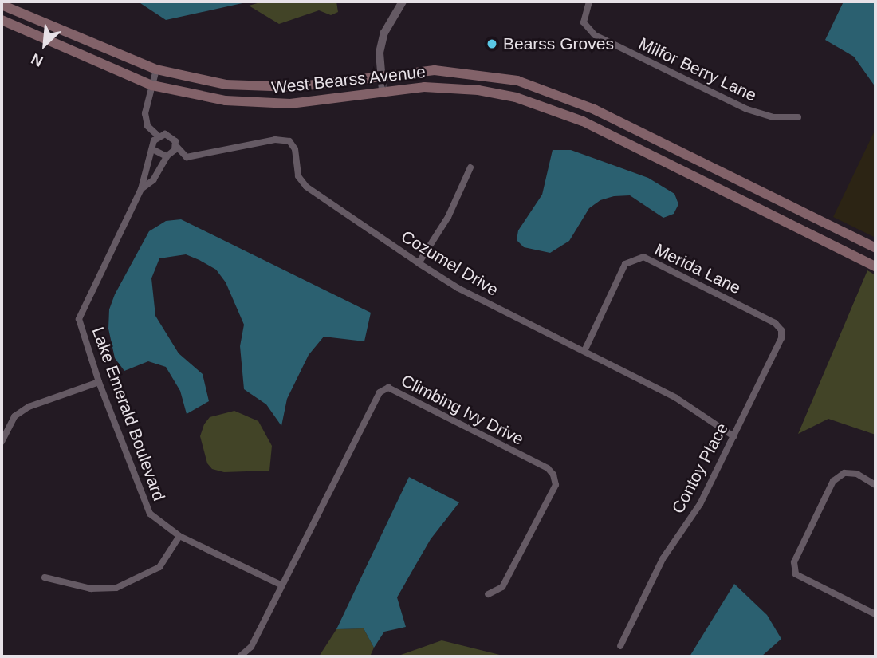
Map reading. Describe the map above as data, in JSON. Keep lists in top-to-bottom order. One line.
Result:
{"streets":{"main road":["West Bearss Avenue"],"street":["Milfor Berry Lane","Cozumel Drive","Merida Lane","Climbing Ivy Drive","Lake Emerald Boulevard","Contoy Place"]},"crossings":[["Cozumel Drive","Merida Lane"],["Cozumel Drive","Lake Emerald Boulevard"],["Cozumel Drive","Contoy Place"],["Merida Lane","Contoy Place"],["Climbing Ivy Drive","Lake Emerald Boulevard"]],"places":["Bearss Groves"],"north":"bottom left"}
